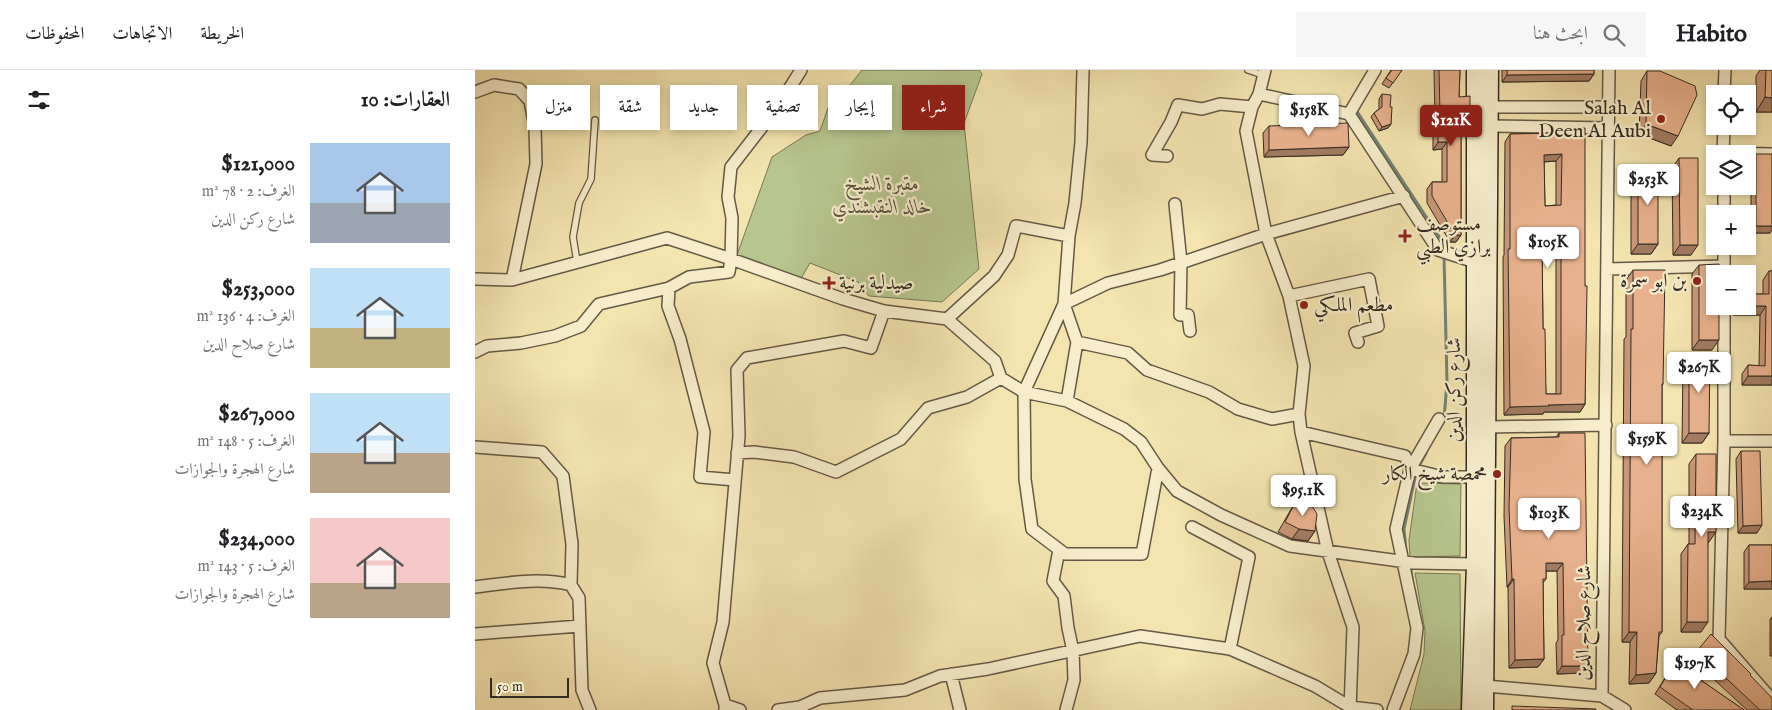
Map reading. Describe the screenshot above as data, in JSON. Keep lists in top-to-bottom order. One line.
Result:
{"streets":{"main road":["شارع ركن الدين"],"street":["شارع صلاح الدين"]},"parks":["مقبرة الشيخ خالد النقبشندي"],"places":{"other":["Salah Al Deen Al Aubi","بن ابو سمرة","مطعم الملكي","محمصة شيخ الكار"],"health":["مستوصف برازي الطبي","صيدلية برنية"]},"scale_bar":"50 m","page":{"header":"Habito","search":"ابحث هنا","nav":["الخريطة","الاتجاهات","المحفوظات"],"heading":"العقارات: 10","map_buttons":["+","−"],"chip":["شراء","إيجار","تصفية","جديد","شقة","منزل"],"price":["$158K","$121K","$253K","$105K","$267K","$159K","$95.1K","$234K","$103K","$197K"],"list":[{"name":"$121,000","note":"الغرف: 2 · 78 m² · شارع ركن الدين"},{"name":"$253,000","note":"الغرف: 4 · 136 m² · شارع صلاح الدين"},{"name":"$267,000","note":"الغرف: 5 · 148 m² · شارع الهجرة والجوازات"},{"name":"$234,000","note":"الغرف: 5 · 143 m² · شارع الهجرة والجوازات"}],"scale":"50 m"}}
